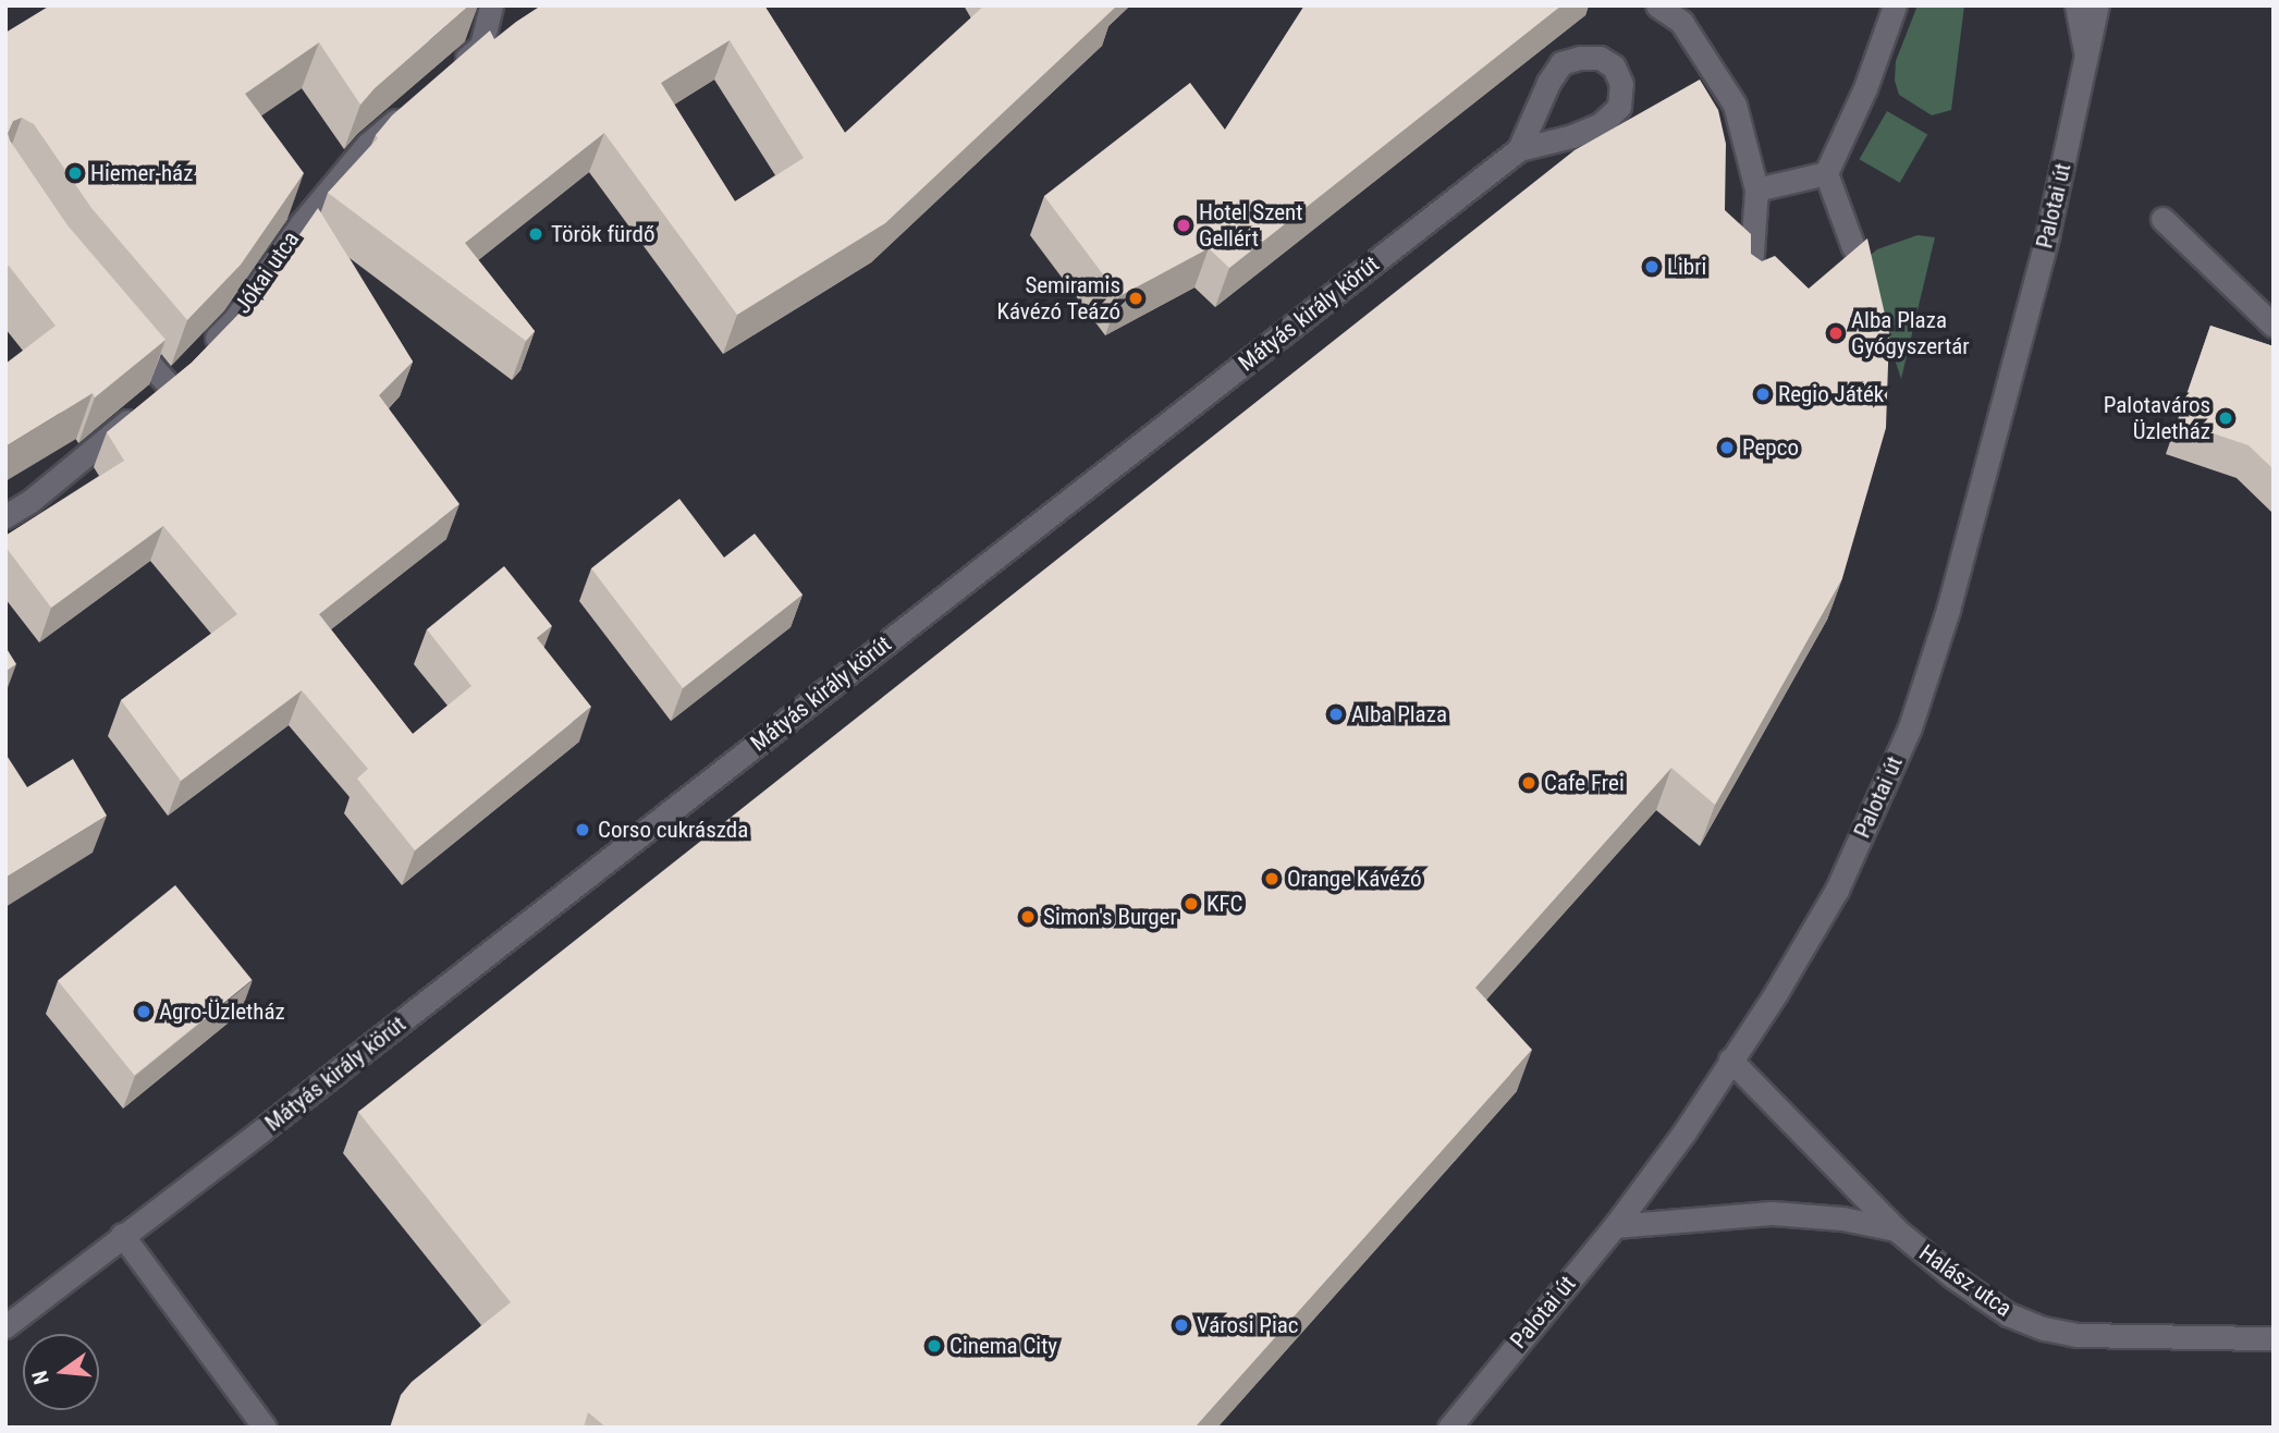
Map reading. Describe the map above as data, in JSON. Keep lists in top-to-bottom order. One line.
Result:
{"streets":{"street":["Palotai út","Jókai utca","Mátyás király körút","Halász utca"]},"crossings":[["Palotai út","Halász utca"]],"places":["Hiemer-ház","Hotel Szent Gellért","Török fürdő","Libri","Semiramis Kávézó Teázó","Alba Plaza Gyógyszertár","Regio Játék","Palotaváros Üzletház","Pepco","Alba Plaza","Cafe Frei","Corso cukrászda","Orange Kávézó","KFC","Simon's Burger","Agro-Üzletház","Városi Piac","Cinema City"],"north":"left"}
